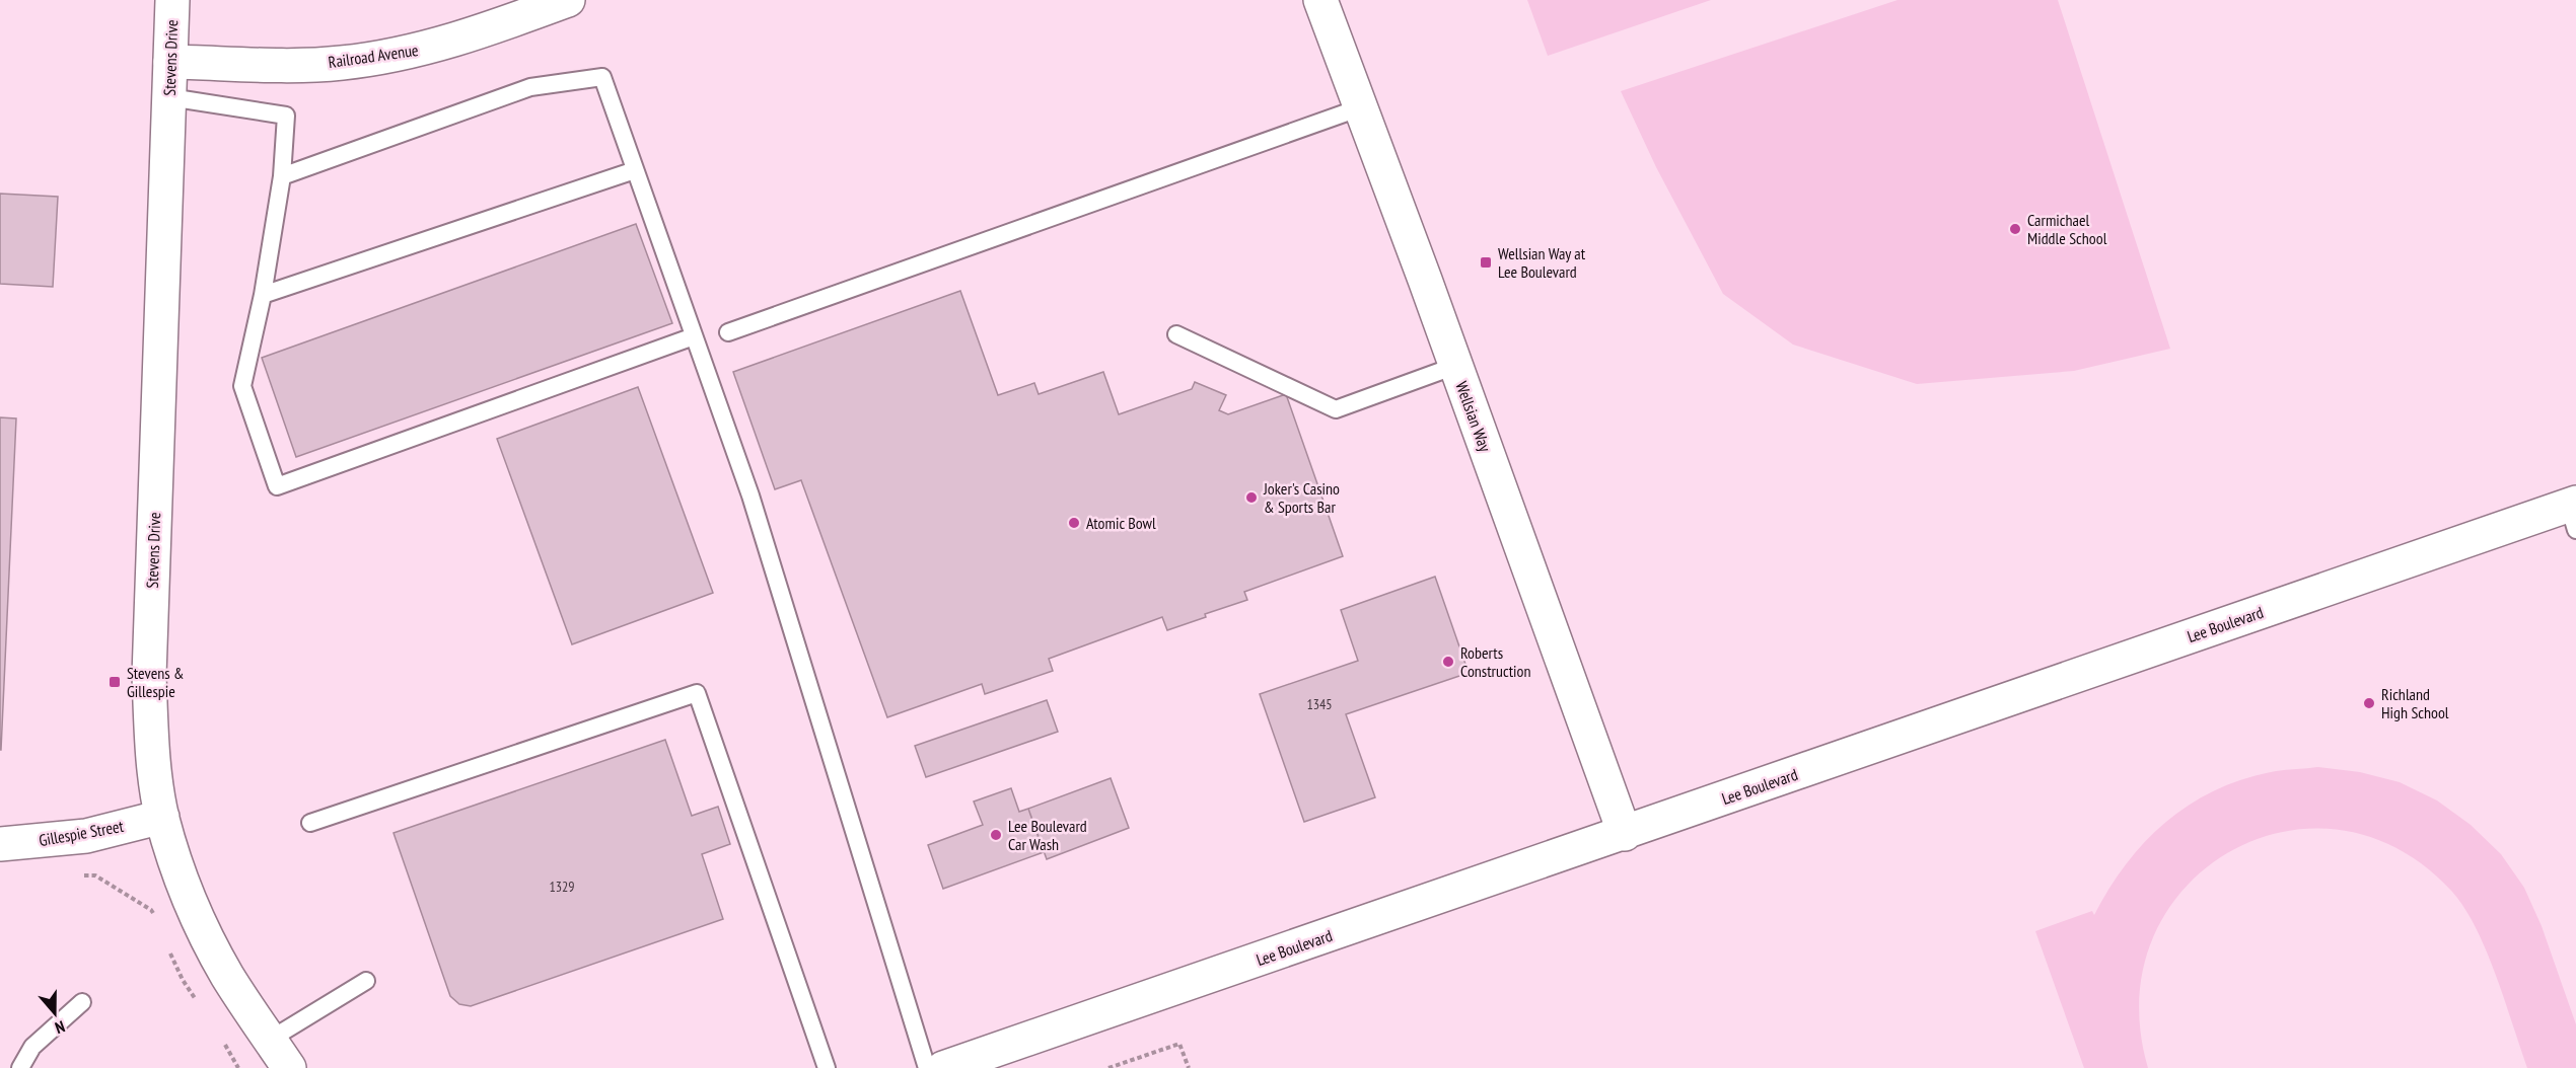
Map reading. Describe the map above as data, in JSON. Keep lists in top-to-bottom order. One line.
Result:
{"streets":{"street":["Railroad Avenue","Stevens Drive","Wellsian Way","Lee Boulevard","Gillespie Street"]},"crossings":[["Railroad Avenue","Stevens Drive"],["Stevens Drive","Gillespie Street"],["Wellsian Way","Lee Boulevard"]],"places":{"other":["Carmichael Middle School","Joker's Casino & Sports Bar","Atomic Bowl","Roberts Construction","Richland High School","Lee Boulevard Car Wash"],"transit":["Wellsian Way at Lee Boulevard","Stevens & Gillespie"]},"house_numbers":["1345","1329"],"north":"bottom"}
